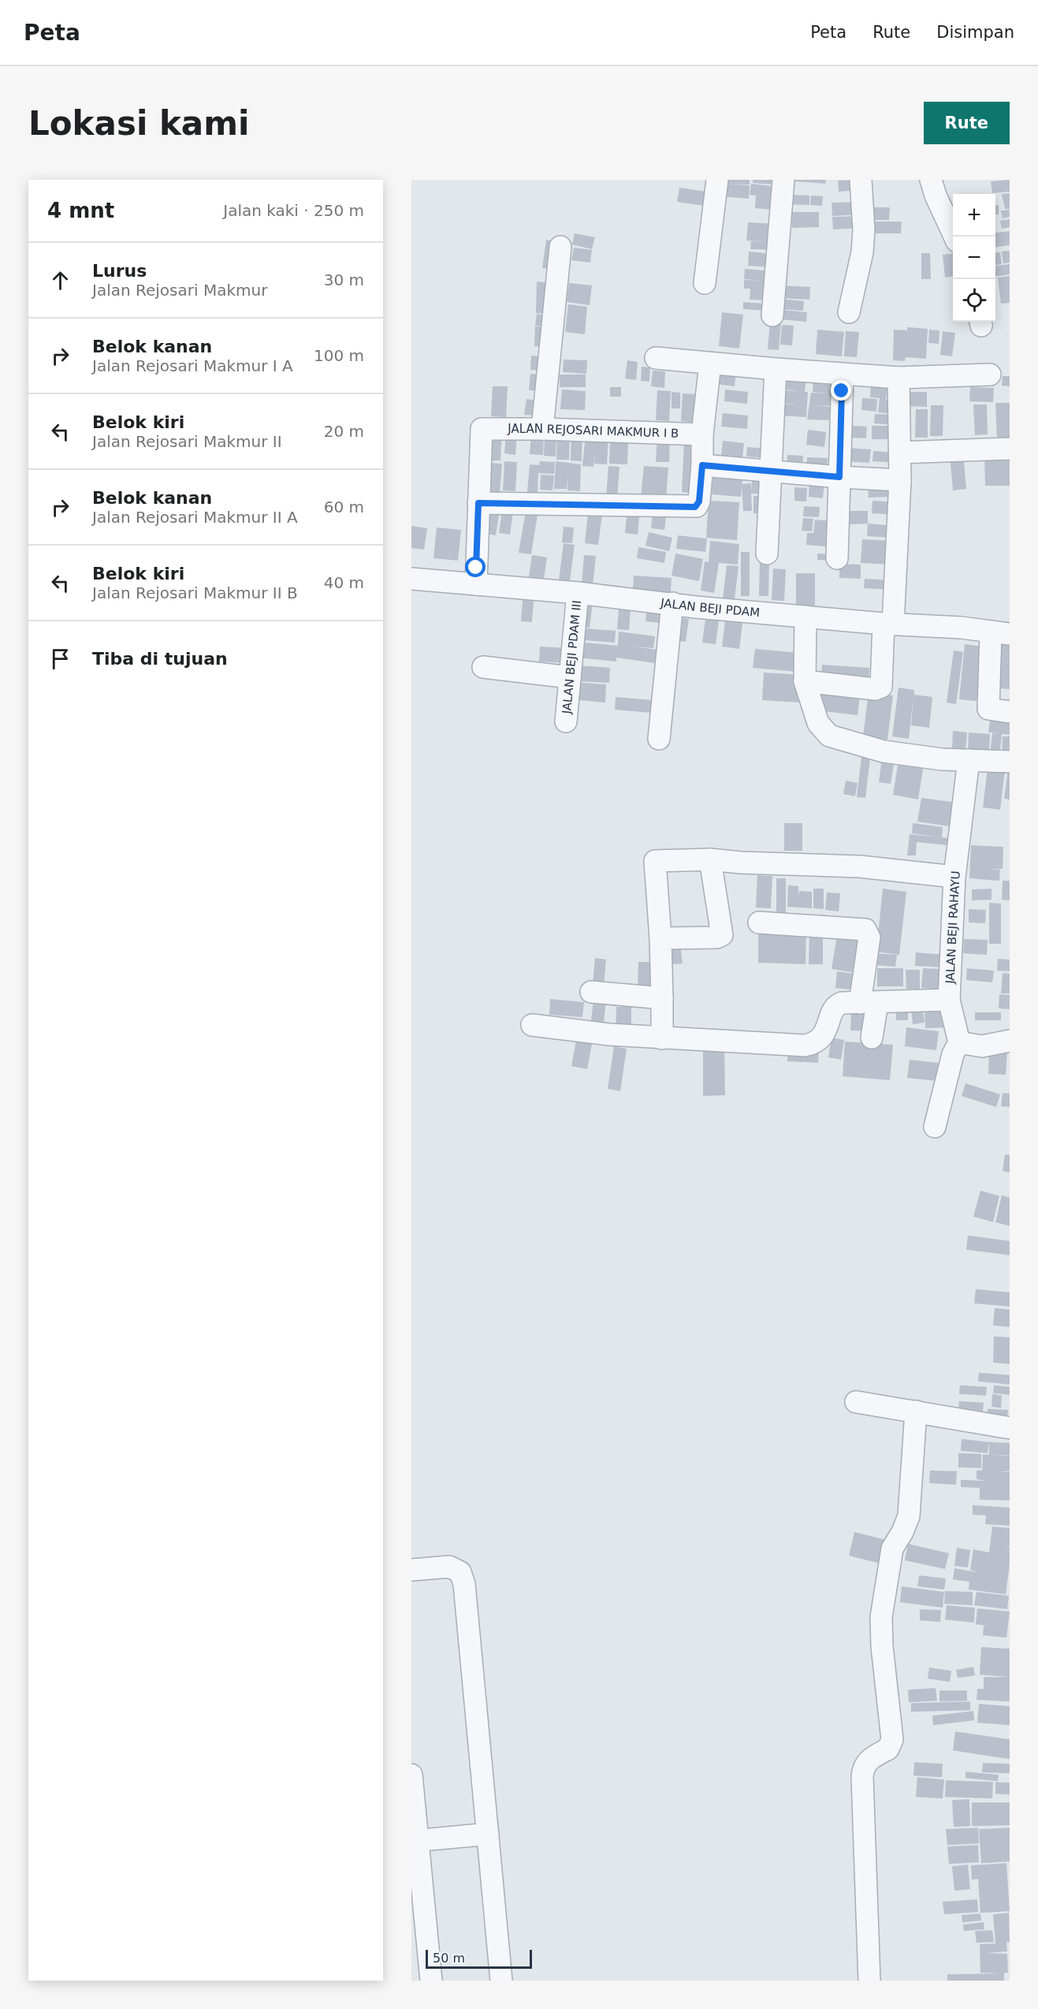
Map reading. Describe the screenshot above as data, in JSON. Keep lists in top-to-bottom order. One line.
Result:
{"streets":{"street":["JALAN REJOSARI MAKMUR I B","JALAN BEJI PDAM","JALAN BEJI PDAM III","JALAN BEJI RAHAYU"]},"crossings":[["JALAN BEJI PDAM","JALAN BEJI PDAM III"]],"scale_bar":"50 m","page":{"header":"Peta","nav":["Peta","Rute","Disimpan"],"buttons":"Rute","title":"Lokasi kami","heading":["4 mnt","Jalan kaki · 250 m"],"map_buttons":["+","−"],"list":[["Lurus","Jalan Rejosari Makmur","30 m"],["Belok kanan","Jalan Rejosari Makmur I A","100 m"],["Belok kiri","Jalan Rejosari Makmur II","20 m"],["Belok kanan","Jalan Rejosari Makmur II A","60 m"],["Belok kiri","Jalan Rejosari Makmur II B","40 m"],"Tiba di tujuan"],"scale":"50 m"}}
